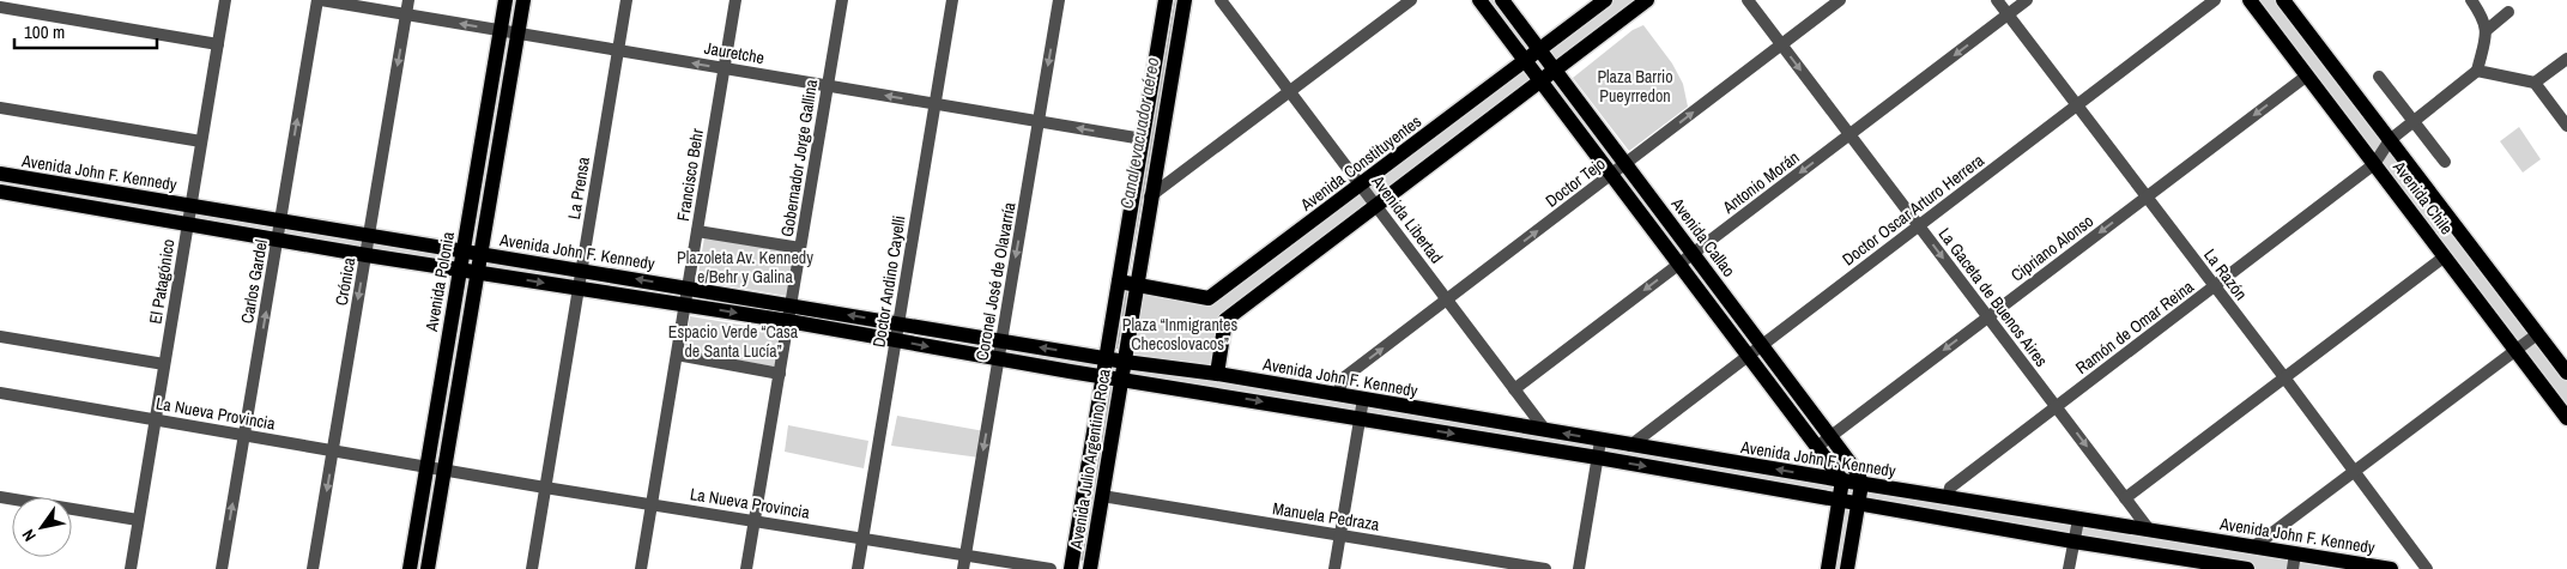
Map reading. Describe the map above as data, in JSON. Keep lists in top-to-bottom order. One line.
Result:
{"streets":{"main road":["Avenida Constituyentes","Avenida John F. Kennedy","Avenida Chile","Avenida Callao","Avenida Polonia","Avenida Julio Argentino Roca"],"street":["Jauretche","Gobernador Jorge Gallina","Francisco Behr","Doctor Tejo","Antonio Morán","La Prensa","Doctor Oscar Arturo Herrera","Avenida Libertad","Cipriano Alonso","La Razón","El Patagónico","Carlos Gardel","Crónica","Doctor Andino Cayelli","Coronel José de Olavarría","La Gaceta de Buenos Aires","Ramón de Omar Reina","La Nueva Provincia","Manuela Pedraza"]},"crossings":[["Jauretche","Gobernador Jorge Gallina"],["Jauretche","Francisco Behr"],["Jauretche","La Prensa"],["Jauretche","Carlos Gardel"],["Jauretche","Crónica"],["Jauretche","Avenida Polonia"],["Jauretche","Doctor Andino Cayelli"],["Jauretche","Coronel José de Olavarría"],["Jauretche","Avenida Julio Argentino Roca"],["Gobernador Jorge Gallina","Avenida John F. Kennedy"],["Gobernador Jorge Gallina","La Nueva Provincia"],["Avenida Constituyentes","Avenida Libertad"],["Avenida Constituyentes","Avenida Callao"],["Avenida John F. Kennedy","Francisco Behr"],["Avenida John F. Kennedy","Doctor Tejo"],["Avenida John F. Kennedy","La Prensa"],["Avenida John F. Kennedy","Doctor Oscar Arturo Herrera"],["Avenida John F. Kennedy","Avenida Libertad"],["Avenida John F. Kennedy","Avenida Callao"],["Avenida John F. Kennedy","El Patagónico"],["Avenida John F. Kennedy","Carlos Gardel"],["Avenida John F. Kennedy","Crónica"],["Avenida John F. Kennedy","Avenida Polonia"],["Avenida John F. Kennedy","Doctor Andino Cayelli"],["Avenida John F. Kennedy","Coronel José de Olavarría"],["Avenida John F. Kennedy","La Gaceta de Buenos Aires"],["Avenida John F. Kennedy","Ramón de Omar Reina"],["Avenida John F. Kennedy","Avenida Julio Argentino Roca"],["Francisco Behr","La Nueva Provincia"],["Doctor Tejo","Avenida Libertad"],["Doctor Tejo","Avenida Callao"],["Doctor Tejo","La Gaceta de Buenos Aires"],["Antonio Morán","Avenida Libertad"],["Antonio Morán","Avenida Callao"],["Antonio Morán","La Razón"],["Antonio Morán","La Gaceta de Buenos Aires"],["La Prensa","La Nueva Provincia"],["Avenida Chile","Cipriano Alonso"],["Avenida Chile","Ramón de Omar Reina"],["Doctor Oscar Arturo Herrera","Avenida Callao"],["Doctor Oscar Arturo Herrera","La Razón"],["Doctor Oscar Arturo Herrera","La Gaceta de Buenos Aires"],["Avenida Callao","Cipriano Alonso"],["Cipriano Alonso","La Razón"],["Cipriano Alonso","La Gaceta de Buenos Aires"],["La Razón","Ramón de Omar Reina"],["El Patagónico","La Nueva Provincia"],["Carlos Gardel","La Nueva Provincia"],["Crónica","La Nueva Provincia"],["Avenida Polonia","La Nueva Provincia"],["Doctor Andino Cayelli","La Nueva Provincia"],["Coronel José de Olavarría","La Nueva Provincia"],["La Gaceta de Buenos Aires","Ramón de Omar Reina"],["Avenida Julio Argentino Roca","Manuela Pedraza"]],"one_way":["Jauretche","Doctor Tejo","Antonio Morán","Cipriano Alonso","Carlos Gardel","Crónica","Coronel José de Olavarría","La Gaceta de Buenos Aires"],"water":["Canal evacuador aéreo"],"parks":["Plaza Barrio Pueyrredon","Plazoleta Av. Kennedy e/Behr y Galina","Plaza “Inmigrantes Checoslovacos”","Espacio Verde “Casa de Santa Lucía”"],"scale_bar":"100 m","north":"bottom left"}
